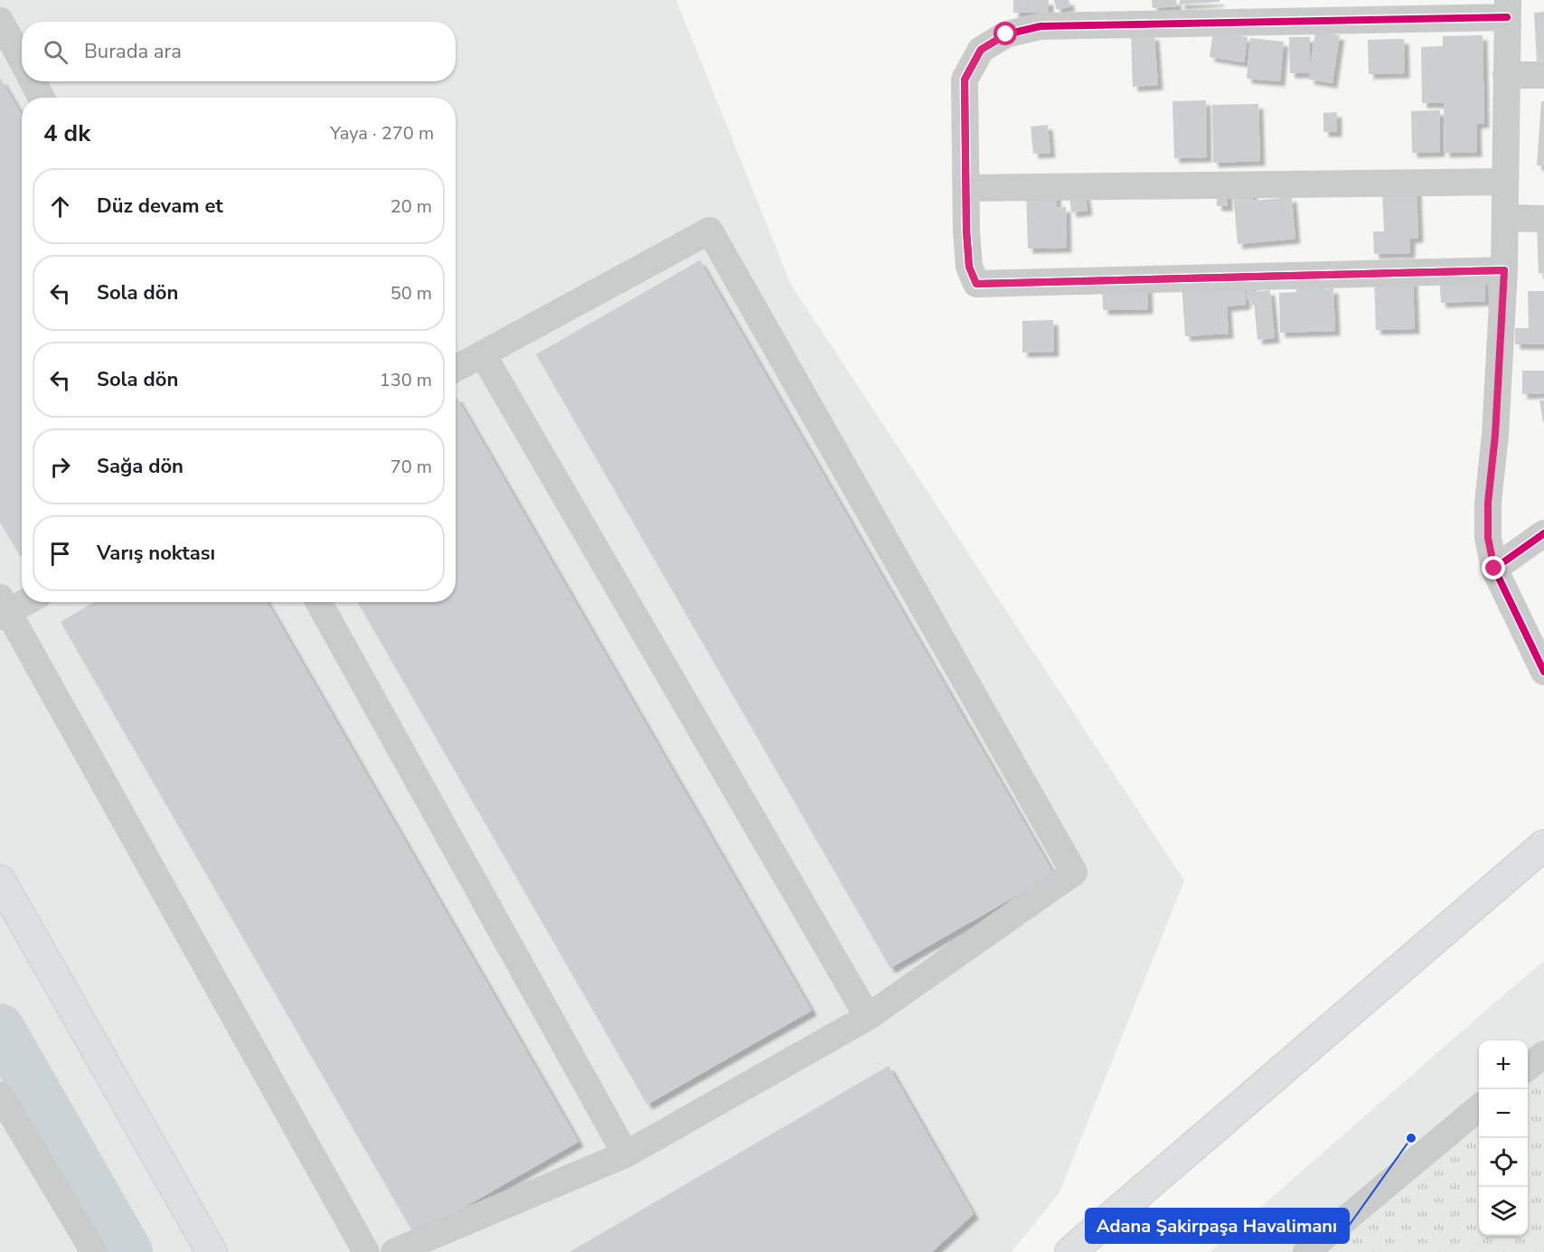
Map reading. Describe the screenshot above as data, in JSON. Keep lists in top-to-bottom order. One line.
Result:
{"places":["Adana Şakirpaşa Havalimanı"],"page":{"search":"Burada ara","heading":["4 dk","Yaya · 270 m"],"list":[["Düz devam et","20 m"],["Sola dön","50 m"],["Sola dön","130 m"],["Sağa dön","70 m"],"Varış noktası"],"map_buttons":["+","−"]}}
